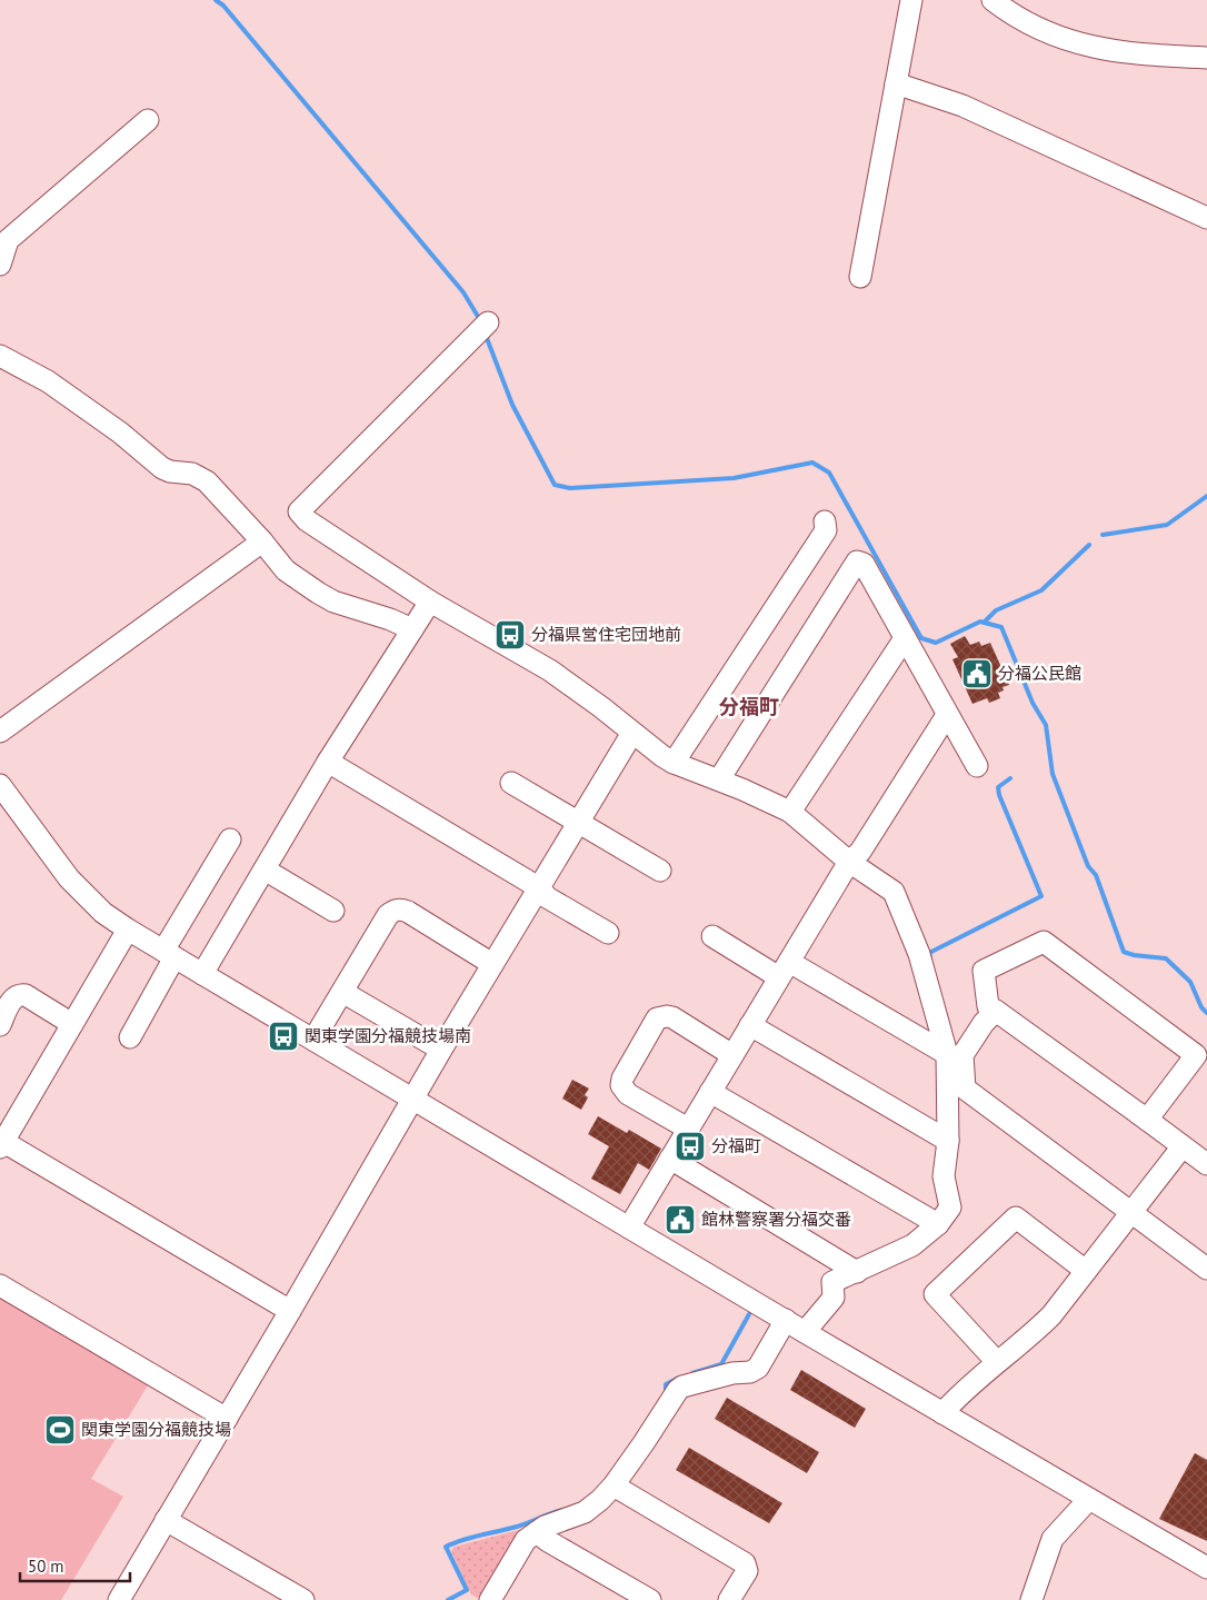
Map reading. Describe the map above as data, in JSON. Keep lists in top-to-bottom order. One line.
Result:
{"districts":["分福町"],"places":{"bus stop":["分福県営住宅団地前","関東学園分福競技場南","分福町"],"public building":["分福公民館","館林警察署分福交番"],"sports":["関東学園分福競技場"]},"scale_bar":"50 m"}
